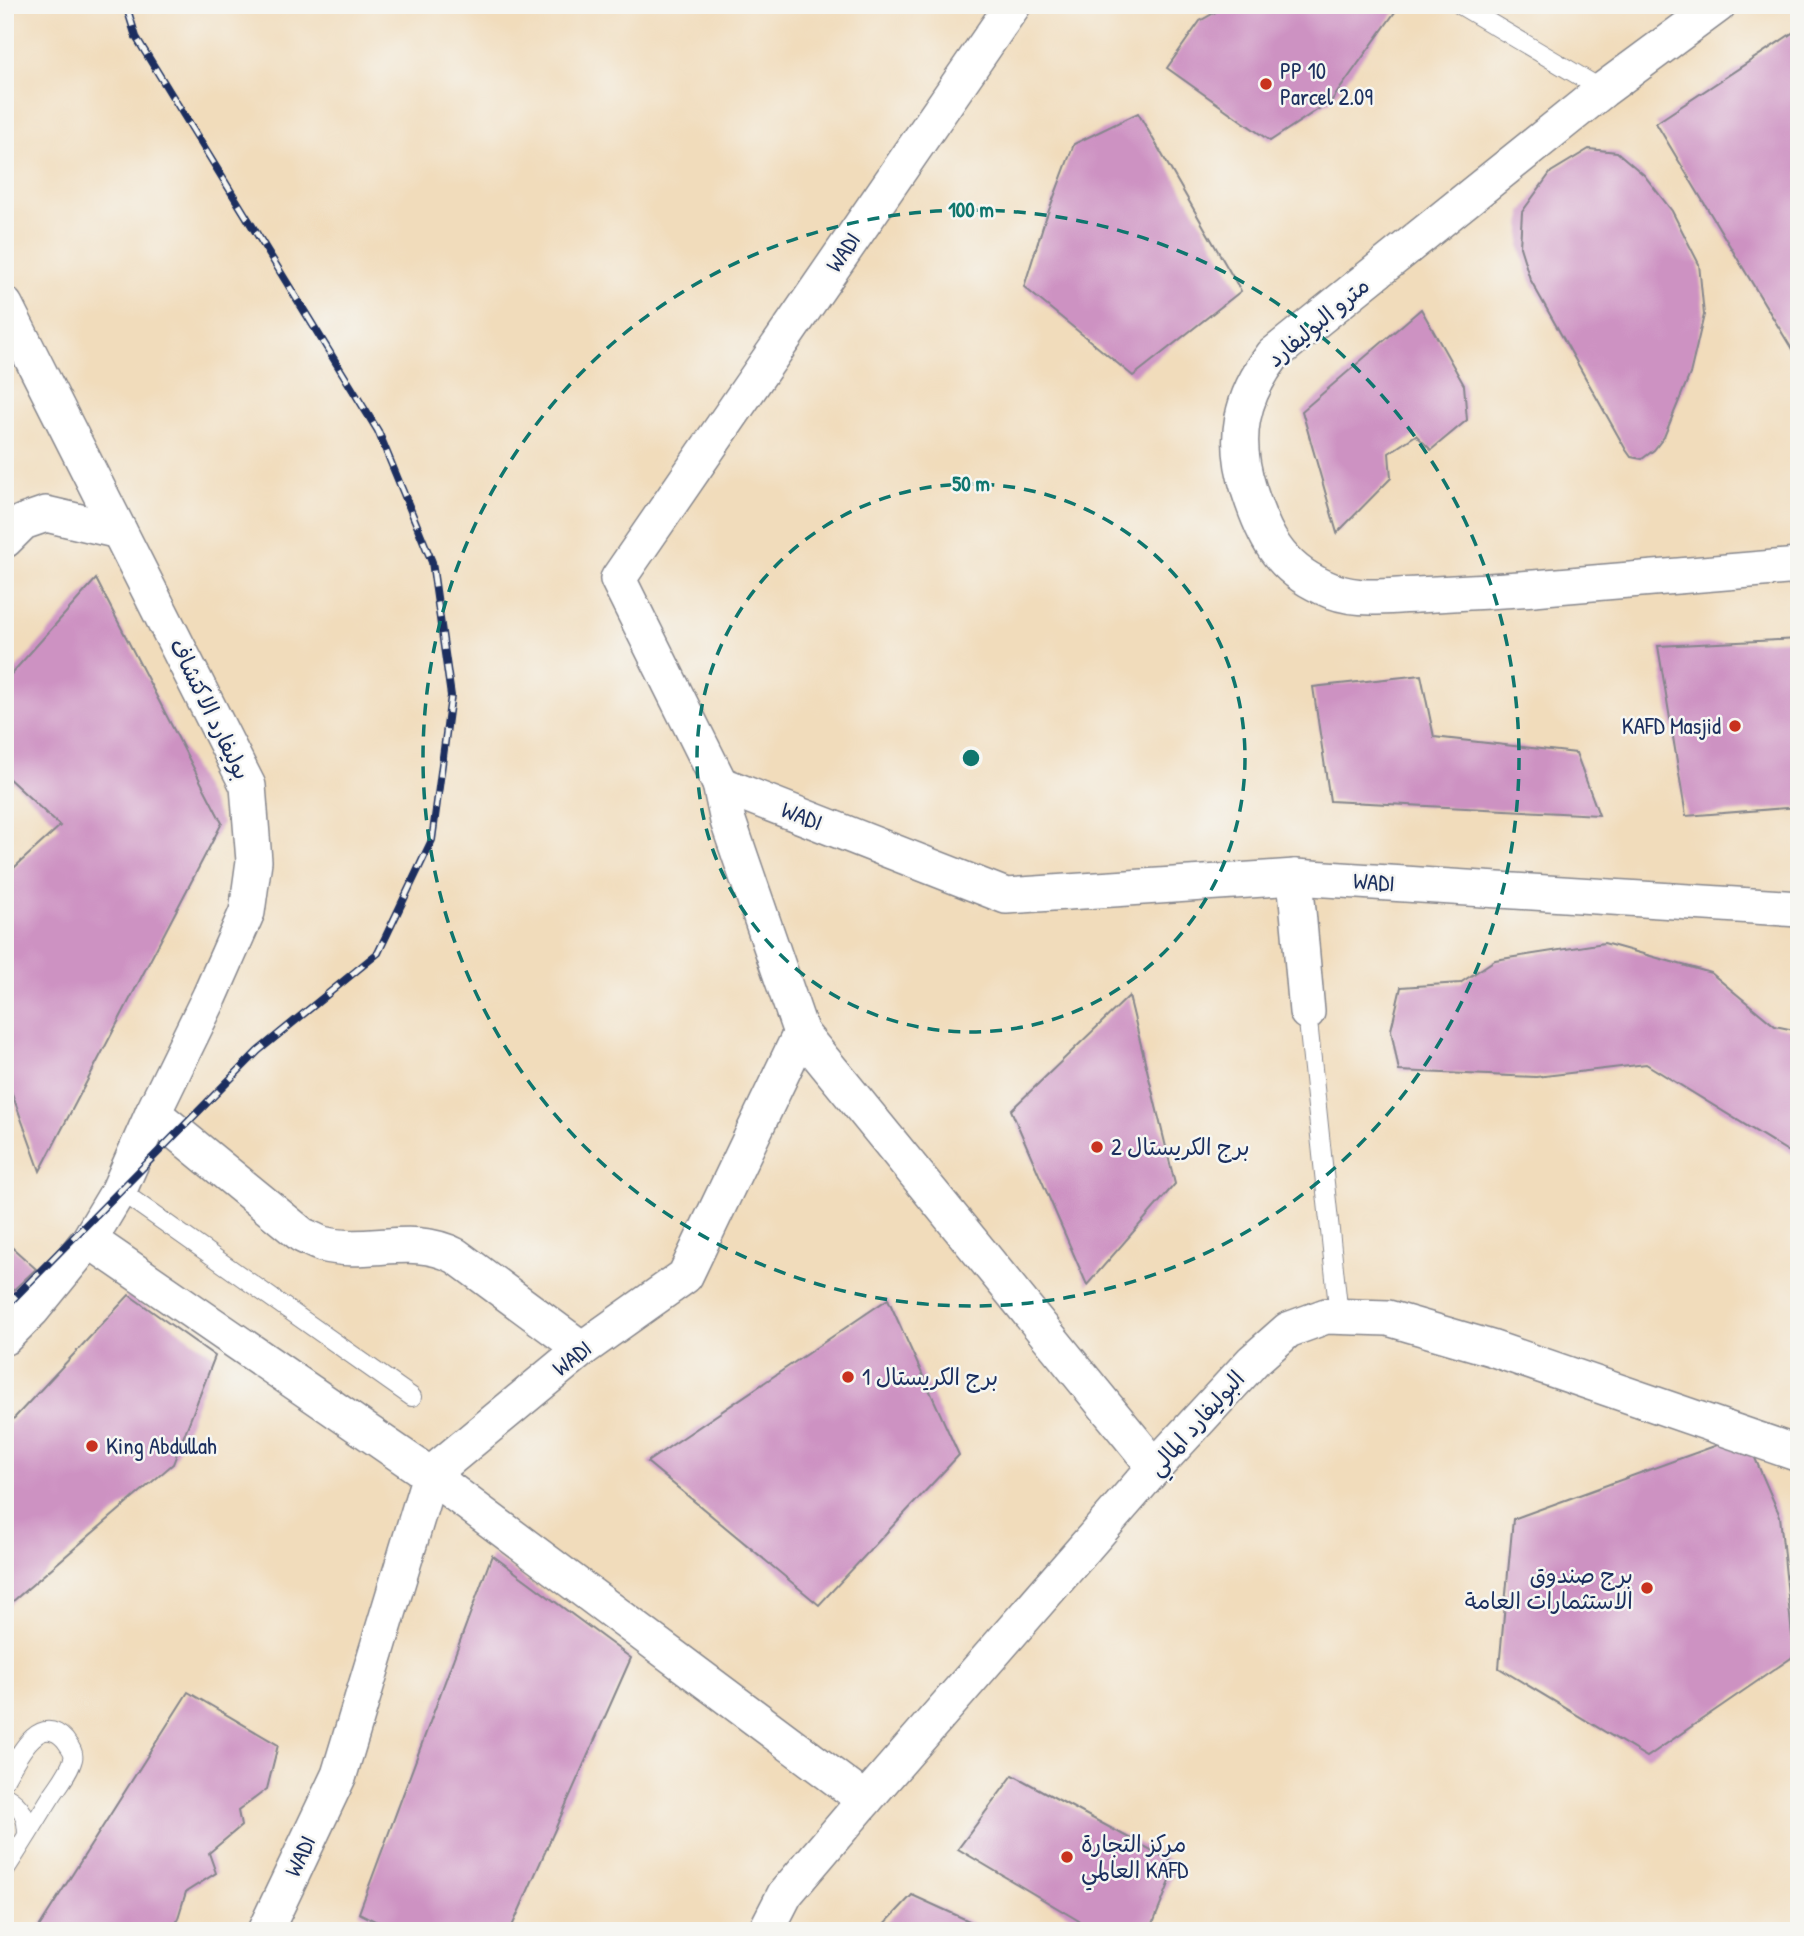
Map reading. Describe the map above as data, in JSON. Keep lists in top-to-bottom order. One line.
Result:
{"streets":{"street":["WADI","مترو البوليفارد","بوليفارد الاكتشاف","البوليفارد المالي"]},"places":["PP 10 Parcel 2.09","KAFD Masjid","برج الكريستال 2","برج الكريستال 1","King Abdullah","برج صندوق الاستثمارات العامة","مركز التجارة العالمي KAFD"],"rings":["100 m","50 m"]}
